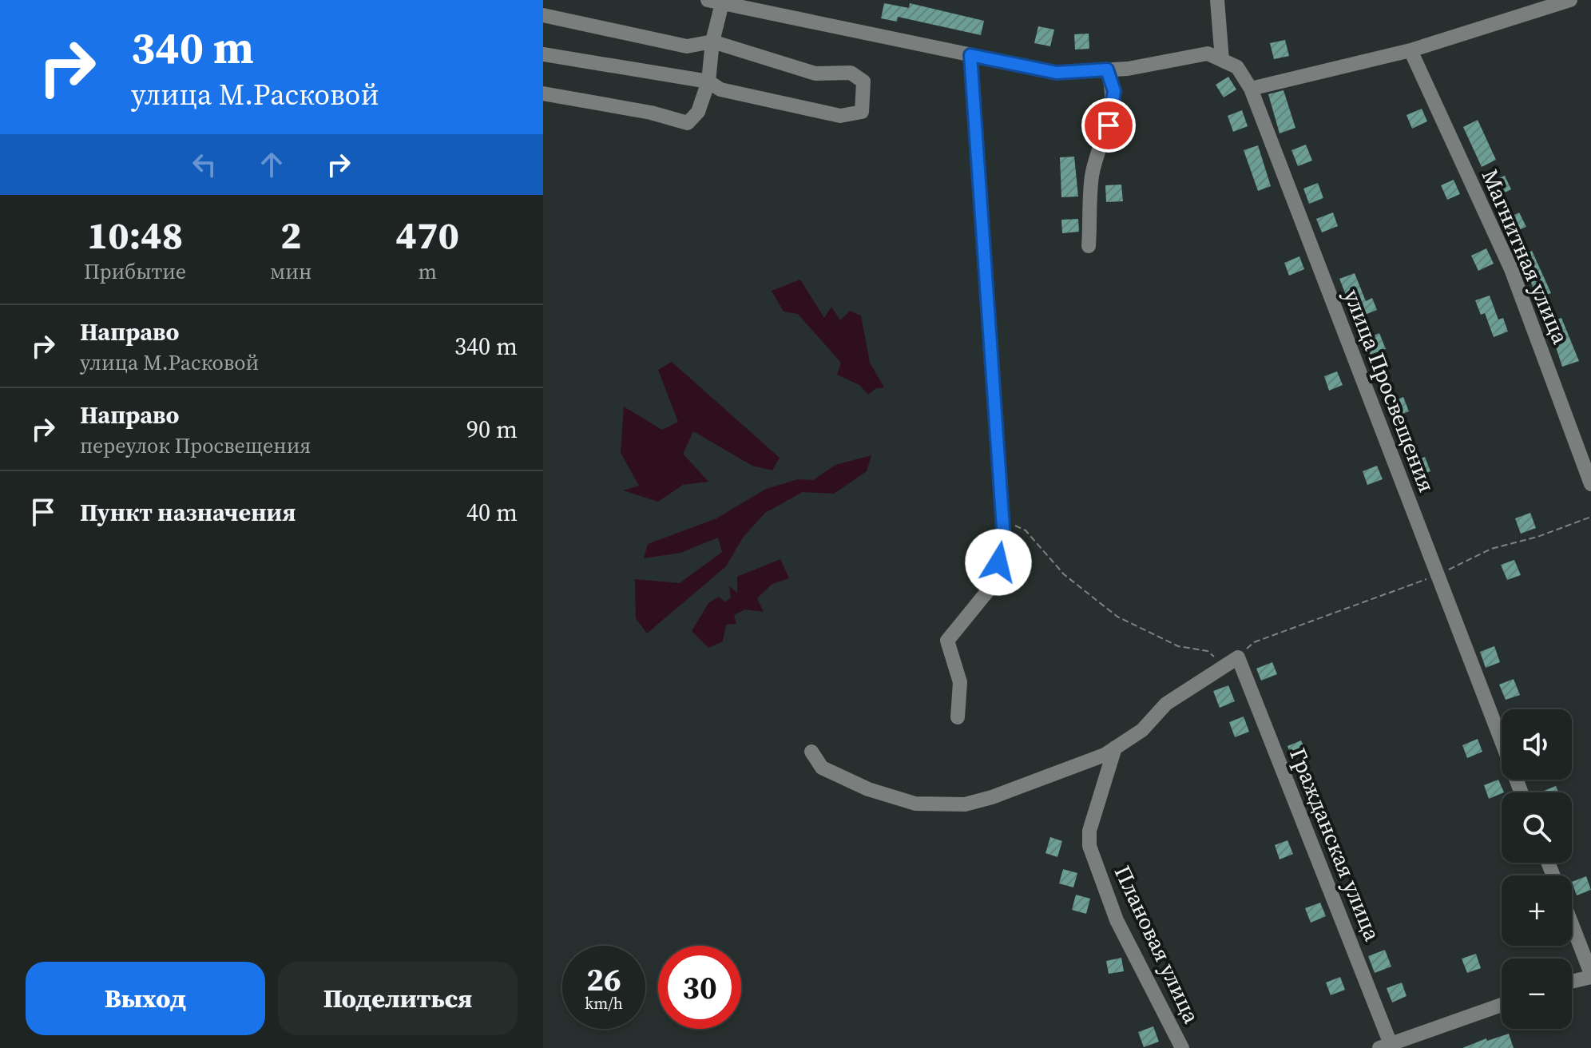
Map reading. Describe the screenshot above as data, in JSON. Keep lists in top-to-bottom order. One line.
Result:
{"streets":{"street":["Магнитная улица","улица Просвещения","Гражданская улица","Плановая улица"]},"page":{"turn":["340 m","улица М.Расковой"],"eta":["10:48","Прибытие","2","мин","470","m"],"list":[{"name":"Направо","note":"улица М.Расковой","value":"340 m"},{"name":"Направо","note":"переулок Просвещения","value":"90 m"},{"name":"Пункт назначения","value":"40 m"}],"map_buttons":["+","−"],"speed":"26 km/h","limit":"30","buttons":["Выход","Поделиться"]}}
